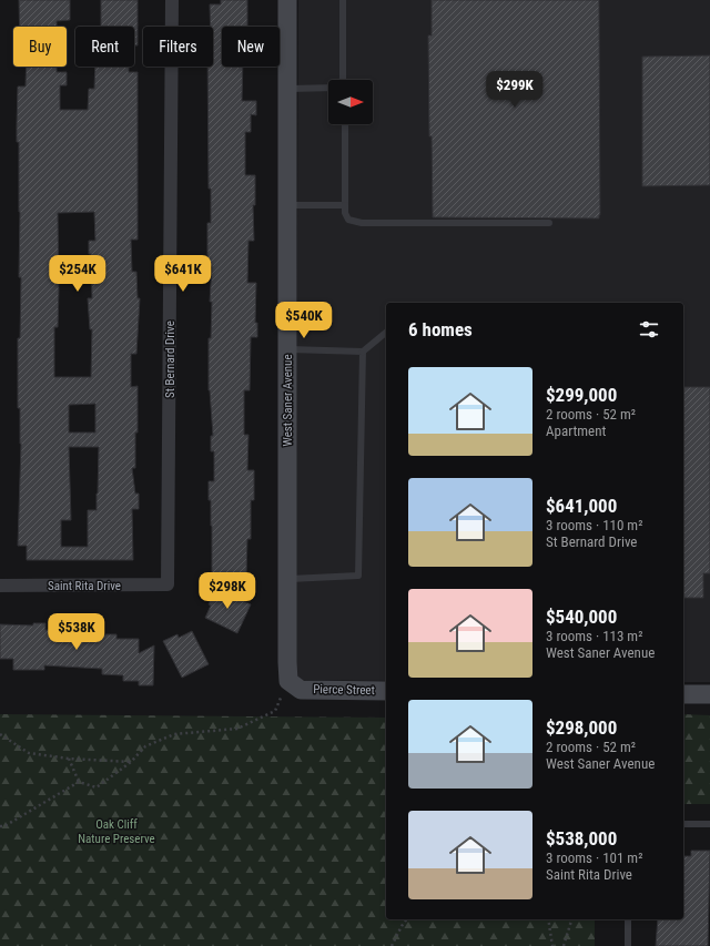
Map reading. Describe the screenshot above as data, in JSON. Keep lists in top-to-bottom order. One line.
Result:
{"streets":{"street":["St Bernard Drive","West Saner Avenue","Saint Rita Drive","Pierce Street"]},"crossings":[["St Bernard Drive","Saint Rita Drive"],["West Saner Avenue","Pierce Street"]],"parks":["Oak Cliff Nature Preserve"],"north":"right","page":{"chip":["Buy","Rent","Filters","New"],"price":["$299K","$254K","$641K","$540K","$298K","$538K"],"heading":"6 homes","list":[{"name":"$299,000","note":"2 rooms · 52 m² · Apartment"},{"name":"$641,000","note":"3 rooms · 110 m² · St Bernard Drive"},{"name":"$540,000","note":"3 rooms · 113 m² · West Saner Avenue"},{"name":"$298,000","note":"2 rooms · 52 m² · West Saner Avenue"},{"name":"$538,000","note":"3 rooms · 101 m² · Saint Rita Drive"}]}}
